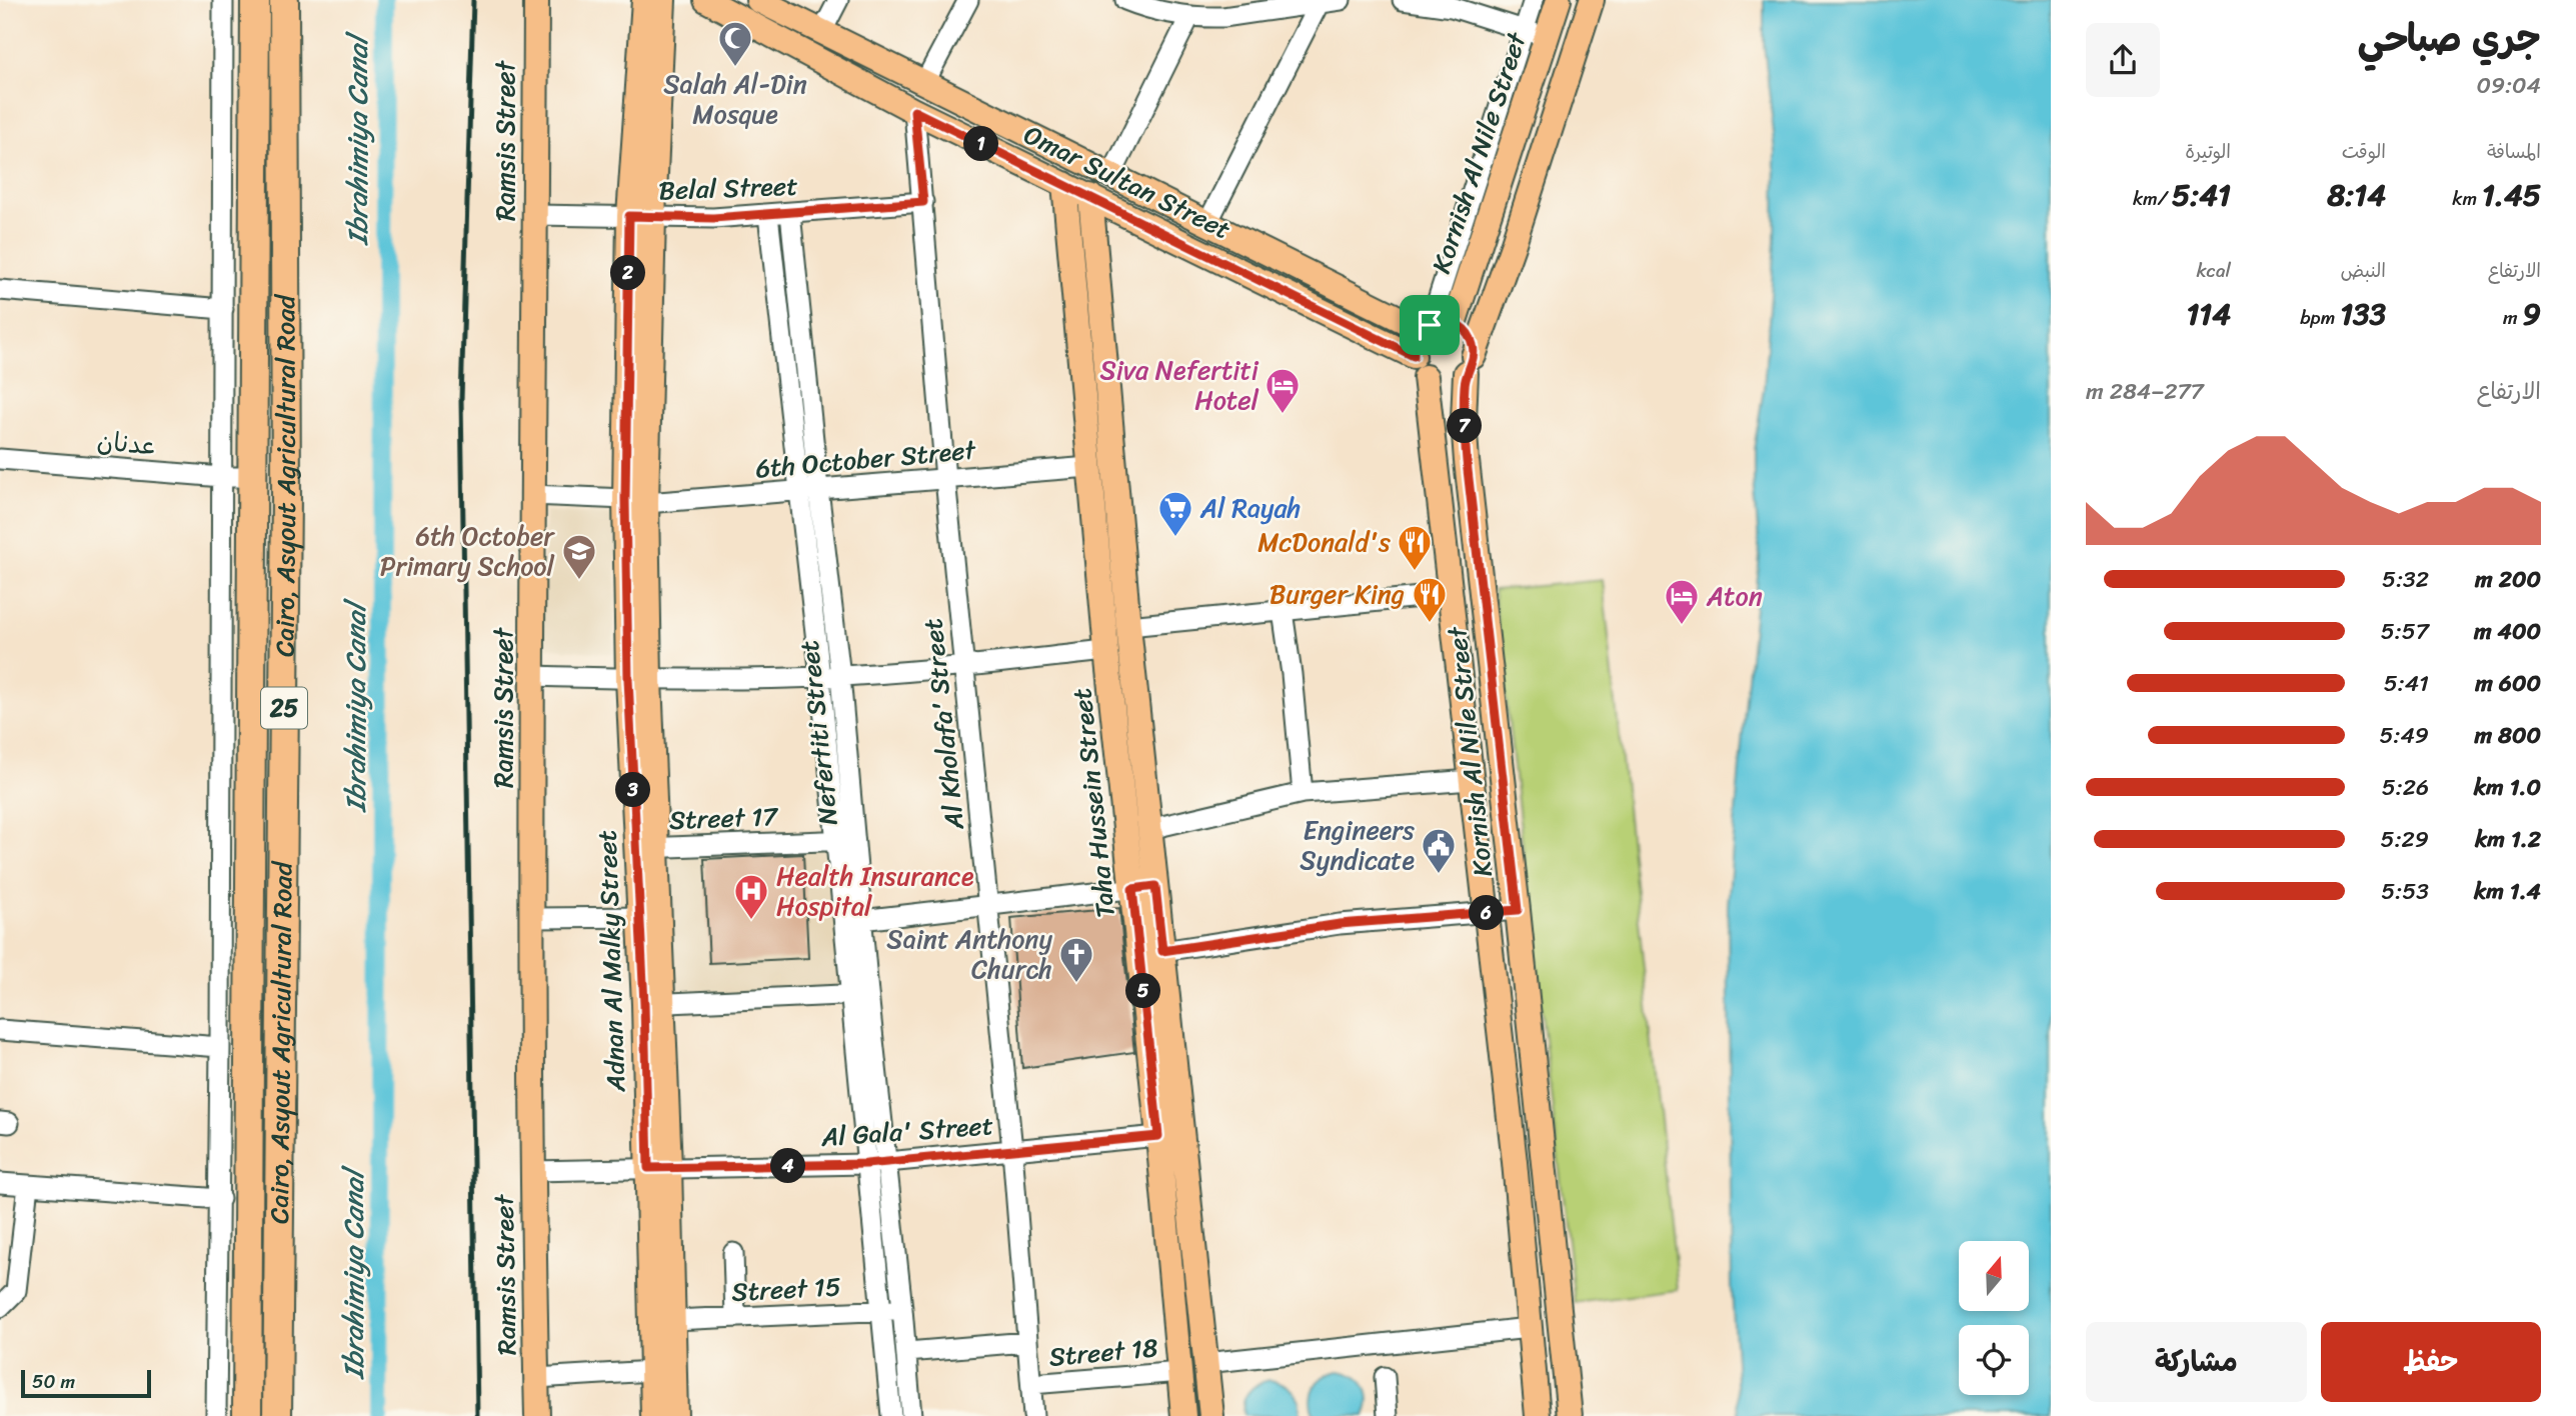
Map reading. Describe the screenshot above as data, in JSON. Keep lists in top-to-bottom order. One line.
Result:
{"streets":{"highway":["Cairo, Asyout Agricultural Road","25"],"main road":["Ramsis Street","Kornish Al Nile Street","Omar Sultan Street","Taha Hussein Street","Adnan Al Malky Street"],"street":["Belal Street","عدنان","6th October Street","Al Kholafa' Street","Nefertiti Street","Street 17","Al Gala' Street","Street 15","Street 18"]},"crossings":[["Ramsis Street","Belal Street"],["Ramsis Street","6th October Street"],["Ramsis Street","Al Gala' Street"],["Kornish Al Nile Street","Omar Sultan Street"],["Omar Sultan Street","Al Kholafa' Street"],["Omar Sultan Street","Taha Hussein Street"],["Belal Street","Al Kholafa' Street"],["Belal Street","Nefertiti Street"],["Belal Street","Adnan Al Malky Street"],["عدنان","Cairo, Asyout Agricultural Road"],["6th October Street","Al Kholafa' Street"],["6th October Street","Nefertiti Street"],["6th October Street","Taha Hussein Street"],["6th October Street","Adnan Al Malky Street"],["Al Kholafa' Street","Al Gala' Street"],["Al Kholafa' Street","Street 18"],["Nefertiti Street","Street 17"],["Nefertiti Street","Al Gala' Street"],["Nefertiti Street","Street 15"],["Taha Hussein Street","Al Gala' Street"],["Taha Hussein Street","Street 18"],["Street 17","Adnan Al Malky Street"],["Adnan Al Malky Street","Al Gala' Street"],["Adnan Al Malky Street","Street 15"]],"water":["Ibrahimiya Canal"],"places":{"mosque":["Salah Al-Din Mosque"],"hotel":["Siva Nefertiti Hotel","Aton"],"supermarket":["Al Rayah"],"restaurant":["McDonald's","Burger King"],"school or university":["6th October Primary School"],"public building":["Engineers Syndicate"],"hospital":["Health Insurance Hospital"],"church":["Saint Anthony Church"]},"scale_bar":"50 m","north":"top","page":{"heading":["جري صباحي","09:04"],"stats":[["المسافة","1.45 km"],["الوقت","8:14"],["الوتيرة","5:41 /km"],["الارتفاع","9 m"],["النبض","133 bpm"],["kcal","114"]],"pins":["1","2","7","3","6","5","4"],"chart":["الارتفاع","277–284 m"],"list":[{"name":"200 m","note":"5:32"},{"name":"400 m","note":"5:57"},{"name":"600 m","note":"5:41"},{"name":"800 m","note":"5:49"},{"name":"1.0 km","note":"5:26"},{"name":"1.2 km","note":"5:29"},{"name":"1.4 km","note":"5:53"}],"buttons":["حفظ","مشاركة"],"scale":"50 m"}}
